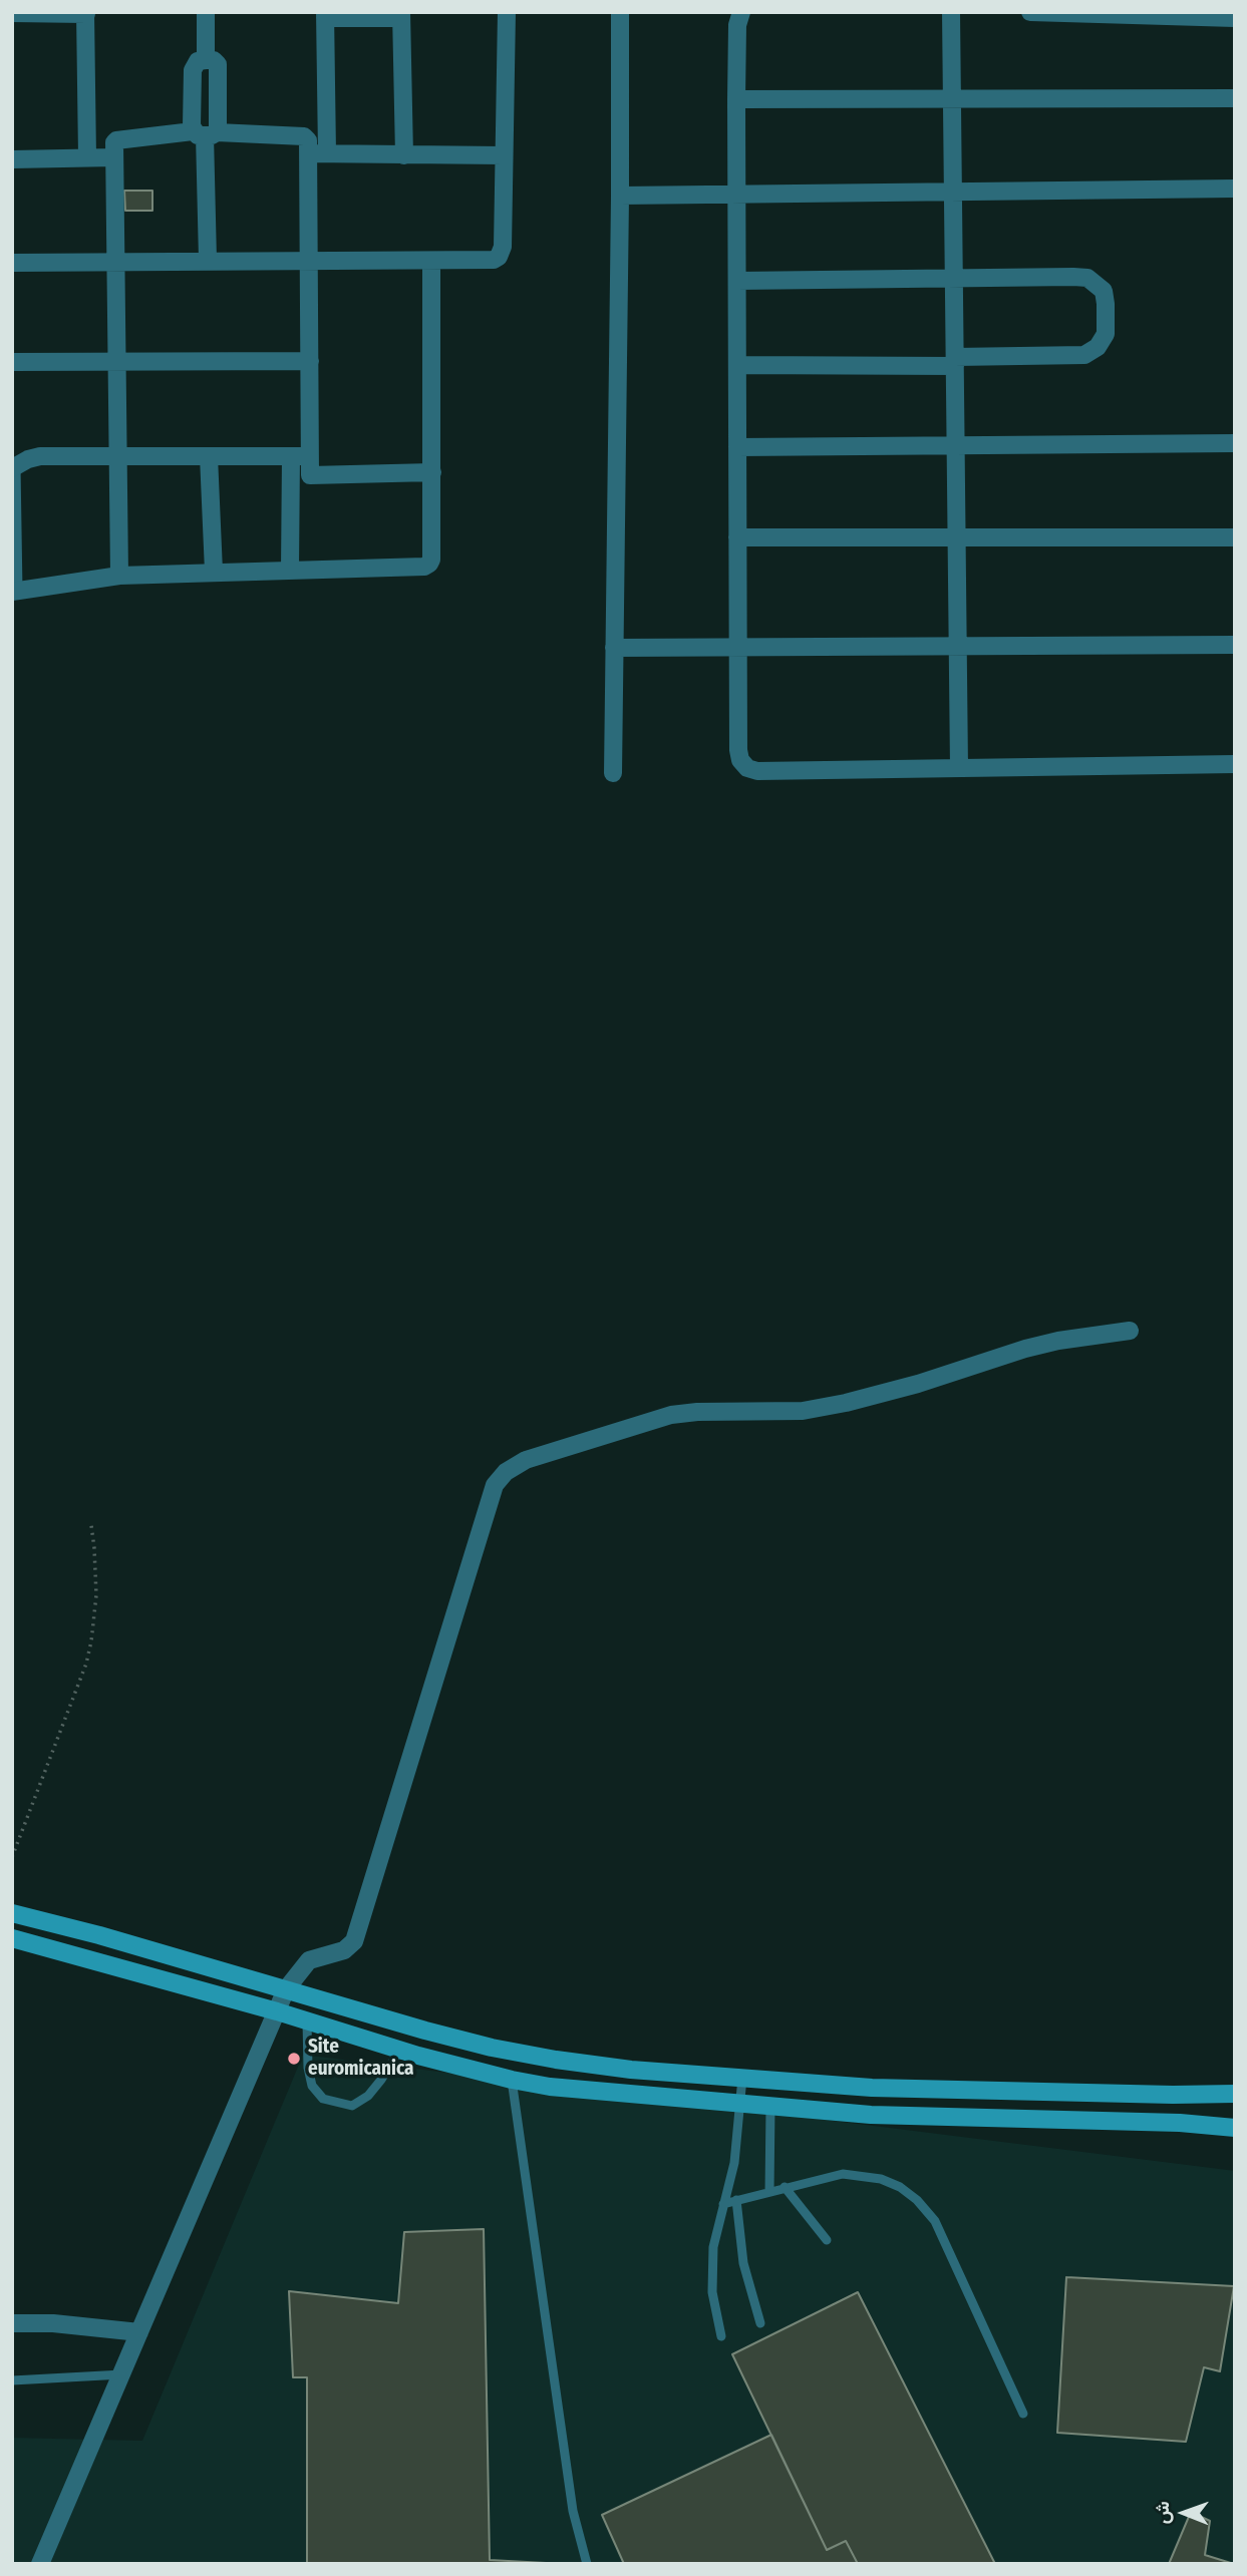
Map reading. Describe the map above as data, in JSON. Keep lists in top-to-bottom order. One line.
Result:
{"places":["Site euromicanica"],"north":"left"}
